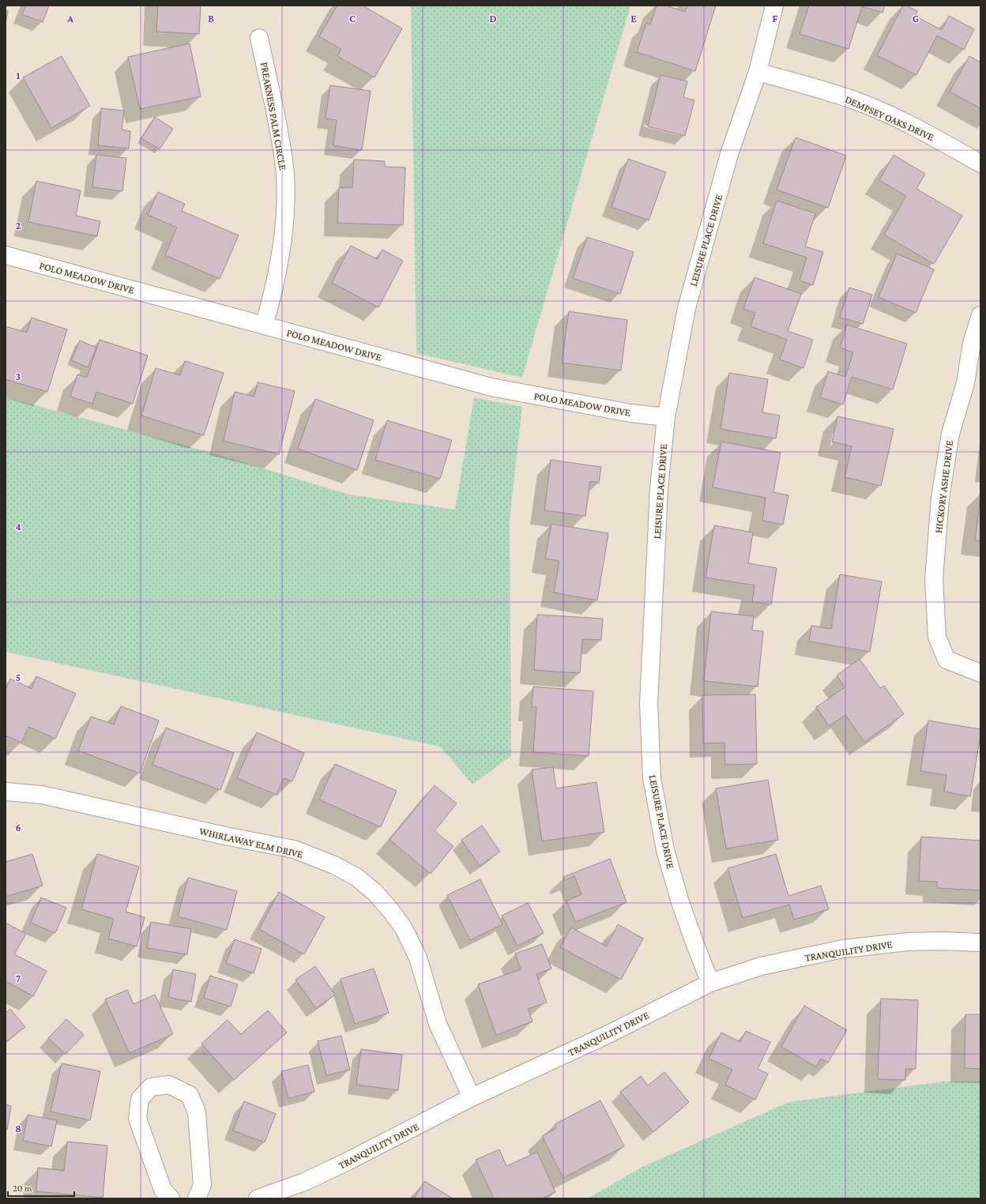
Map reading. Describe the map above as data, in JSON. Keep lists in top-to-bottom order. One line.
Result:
{"streets":{"street":["PREAKNESS PALM CIRCLE","DEMPSEY OAKS DRIVE","LEISURE PLACE DRIVE","POLO MEADOW DRIVE","HICKORY ASHE DRIVE","WHIRLAWAY ELM DRIVE","TRANQUILITY DRIVE"]},"crossings":[["PREAKNESS PALM CIRCLE","POLO MEADOW DRIVE"],["DEMPSEY OAKS DRIVE","LEISURE PLACE DRIVE"],["LEISURE PLACE DRIVE","POLO MEADOW DRIVE"],["LEISURE PLACE DRIVE","TRANQUILITY DRIVE"],["WHIRLAWAY ELM DRIVE","TRANQUILITY DRIVE"]],"scale_bar":"20 m","grid":{"columns":["A","B","C","D","E","F","G"],"rows":["1","2","3","4","5","6","7","8"]}}
